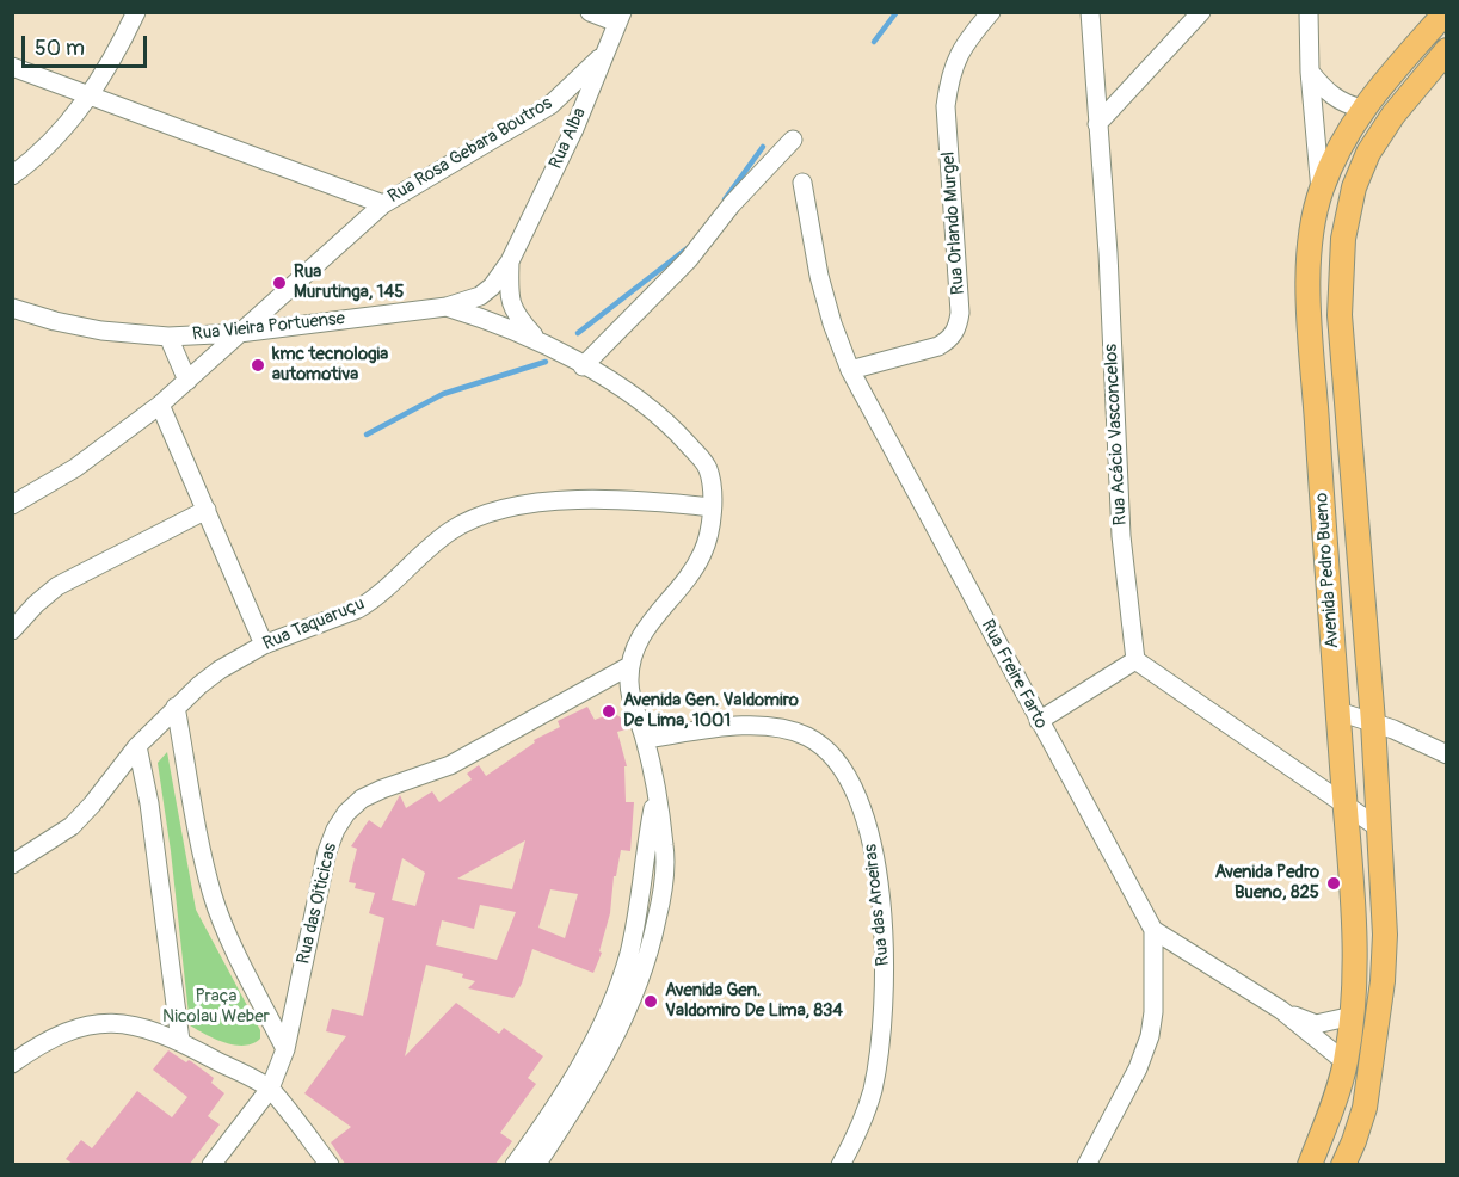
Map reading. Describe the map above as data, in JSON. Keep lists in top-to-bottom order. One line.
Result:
{"streets":{"main road":["Avenida Pedro Bueno"],"street":["Rua Alba","Rua Rosa Gebara Boutros","Rua Orlando Murgel","Rua Vieira Portuense","Rua Acácio Vasconcelos","Rua Taquaruçu","Rua Freire Farto","Rua das Oiticicas","Rua das Aroeiras"]},"crossings":[["Rua Alba","Rua Rosa Gebara Boutros"],["Rua Alba","Rua Vieira Portuense"],["Rua Rosa Gebara Boutros","Rua Vieira Portuense"],["Rua Orlando Murgel","Rua Freire Farto"]],"parks":["Praça Nicolau Weber"],"places":["Rua Murutinga, 145","kmc tecnologia automotiva","Avenida Gen. Valdomiro De Lima, 1001","Avenida Pedro Bueno, 825","Avenida Gen. Valdomiro De Lima, 834"],"scale_bar":"50 m"}
